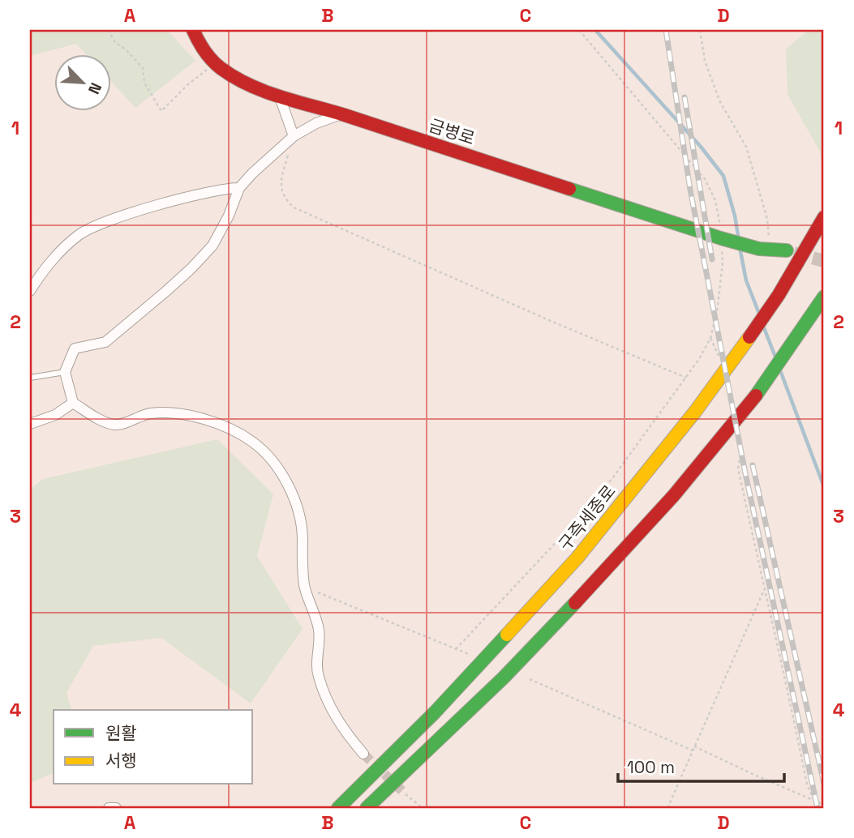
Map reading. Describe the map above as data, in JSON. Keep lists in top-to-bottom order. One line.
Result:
{"streets":{"main road":["금병로","구즉세종로"]},"legend":["원활","서행"],"scale_bar":"100 m","north":"bottom right","grid":{"columns":["A","B","C","D"],"rows":["1","2","3","4"]}}
